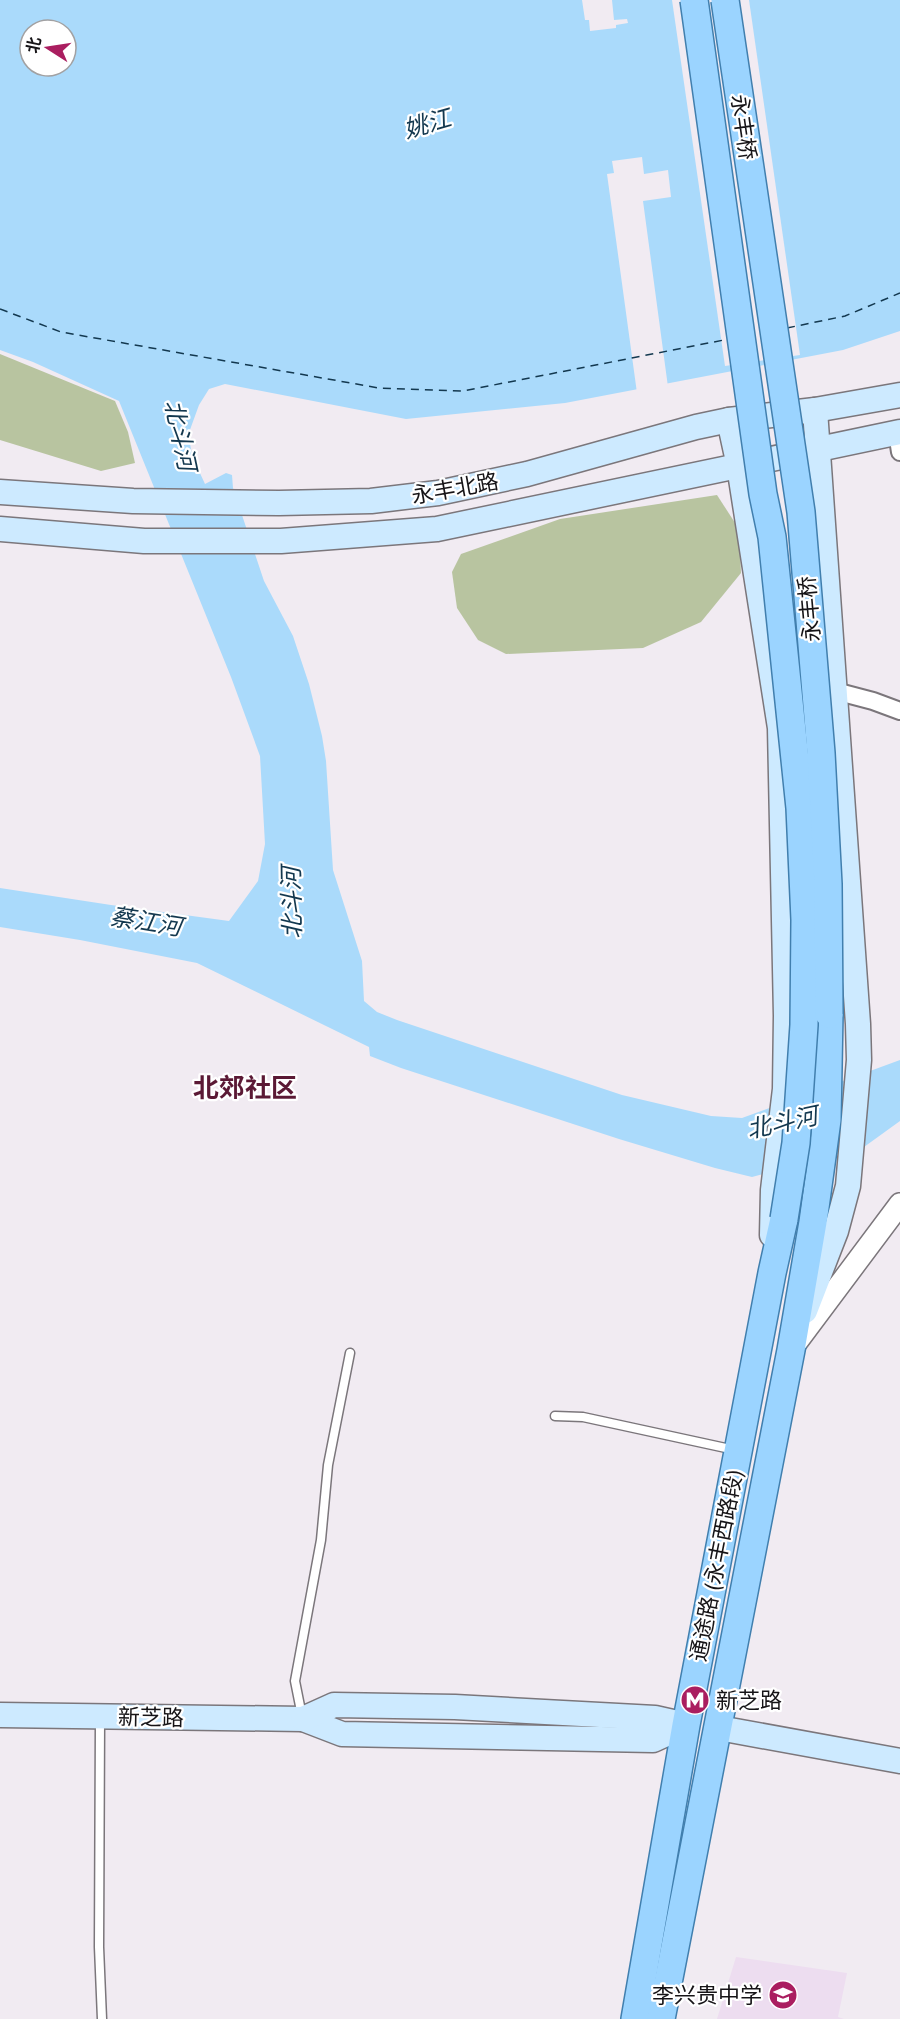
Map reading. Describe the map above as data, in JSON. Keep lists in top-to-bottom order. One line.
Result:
{"streets":{"main road":["永丰桥","永丰北路","通途路 (永丰西路段)","新芝路"]},"crossings":[["永丰桥","通途路 (永丰西路段)"],["通途路 (永丰西路段)","新芝路"]],"districts":["北郊社区"],"water":["姚江","北斗河","蔡江河"],"places":{"metro station":["新芝路"],"school or university":["李兴贵中学"]},"north":"left"}
